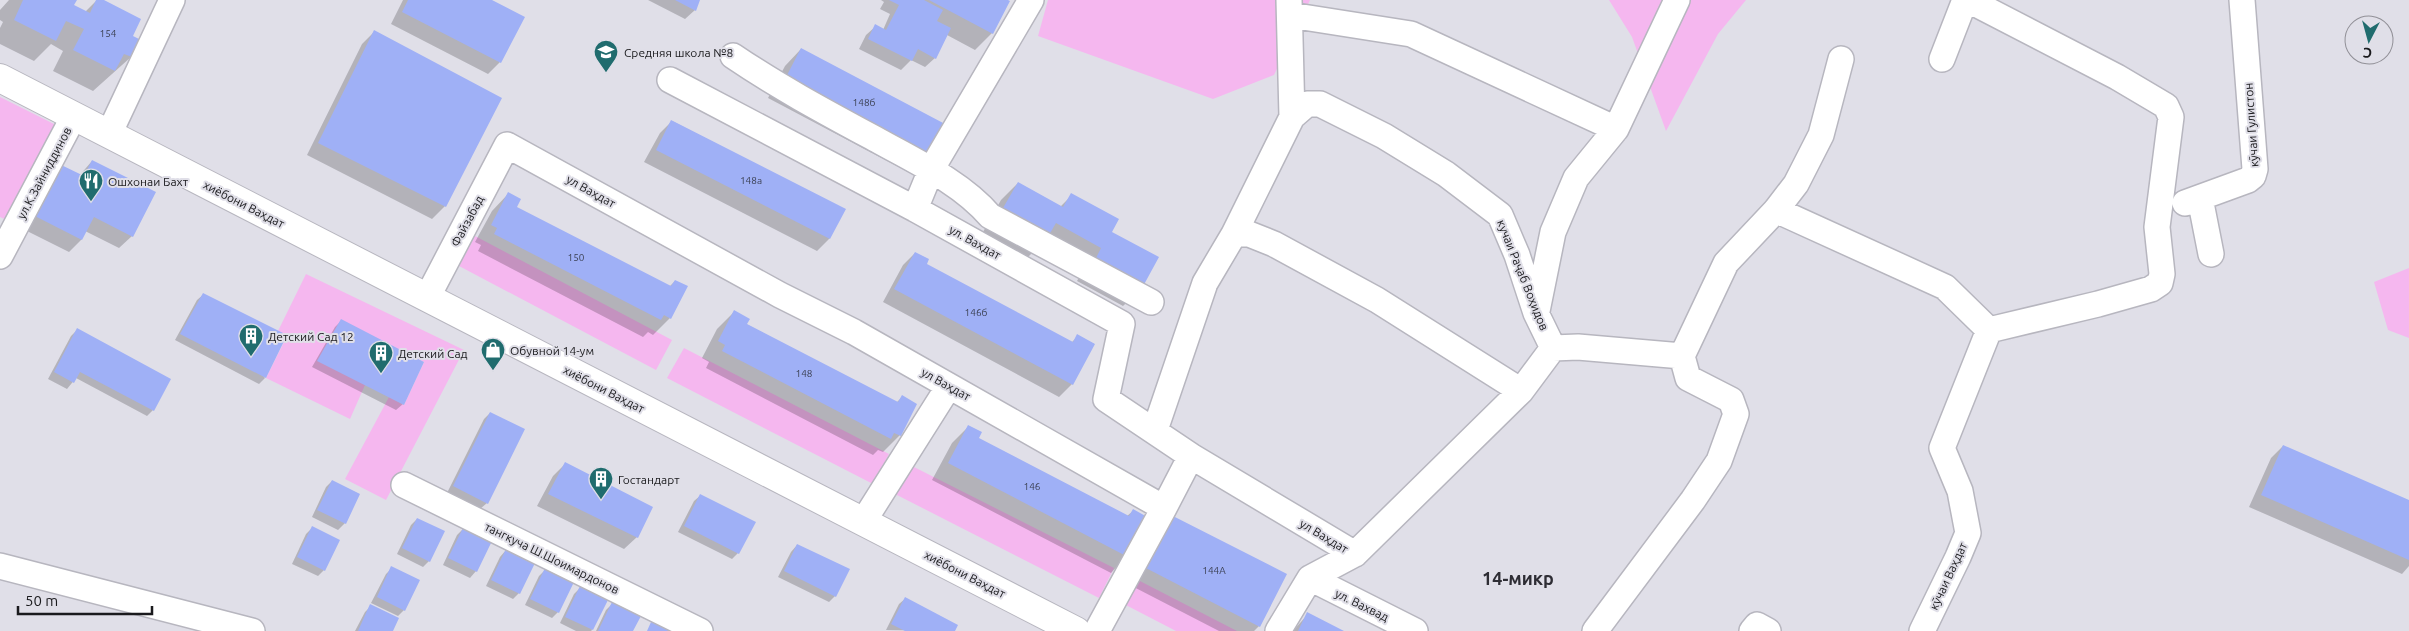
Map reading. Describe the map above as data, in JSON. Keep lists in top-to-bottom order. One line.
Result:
{"streets":{"main road":["хиёбони Ваҳдат"],"street":["кӯчаи Гулистон","ул.К.Зайниддинов","ул Ваҳдат","Файзабад","ул. Вахдат","кучаи Раҷаб Воҳидов","тангкуча Ш.Шоимардонов","кӯчаи Ваҳдат","ул. Вахвад"]},"crossings":[["ул.К.Зайниддинов","хиёбони Ваҳдат"],["ул Ваҳдат","Файзабад"],["ул Ваҳдат","ул. Вахдат"],["хиёбони Ваҳдат","Файзабад"]],"districts":["14-микр"],"places":{"school or university":["Средняя школа №8"],"restaurant":["Ошхонаи Бахт"],"building":["Детский Сад 12","Детский Сад","Гостандарт"],"shop":["Обувной 14-ум"]},"house_numbers":["154","148б","148а","150","146б","148","146","144А"],"scale_bar":"50 m","north":"bottom"}
